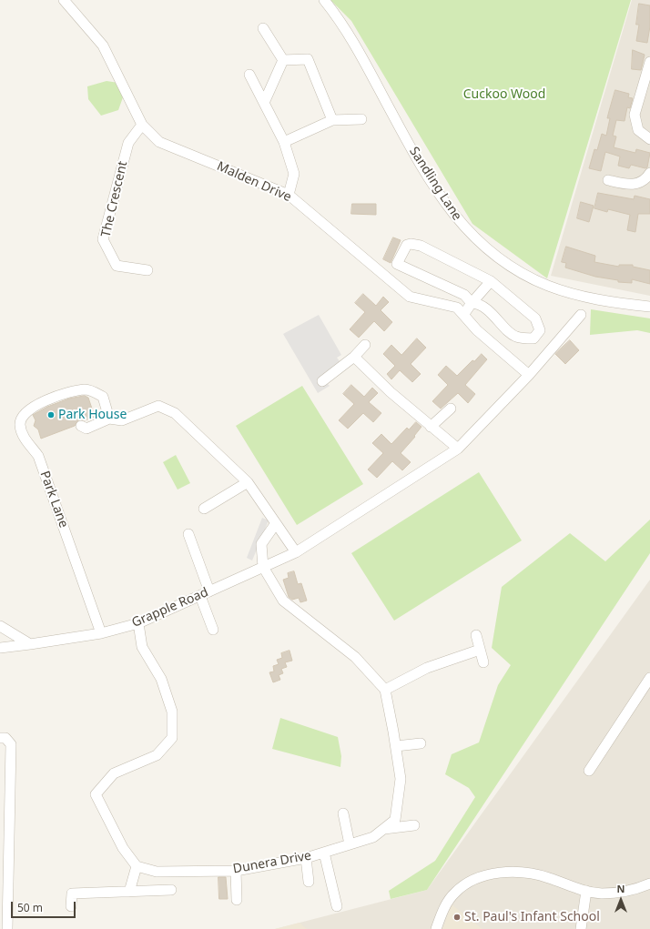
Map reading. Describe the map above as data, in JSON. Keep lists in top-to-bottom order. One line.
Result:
{"streets":{"street":["Malden Drive","Sandling Lane","The Crescent","Park Lane","Grapple Road","Dunera Drive"]},"crossings":[["Malden Drive","The Crescent"],["Malden Drive","Grapple Road"],["Park Lane","Grapple Road"]],"parks":["Cuckoo Wood"],"places":["Park House","St. Paul's Infant School"],"scale_bar":"50 m","north":"top"}
